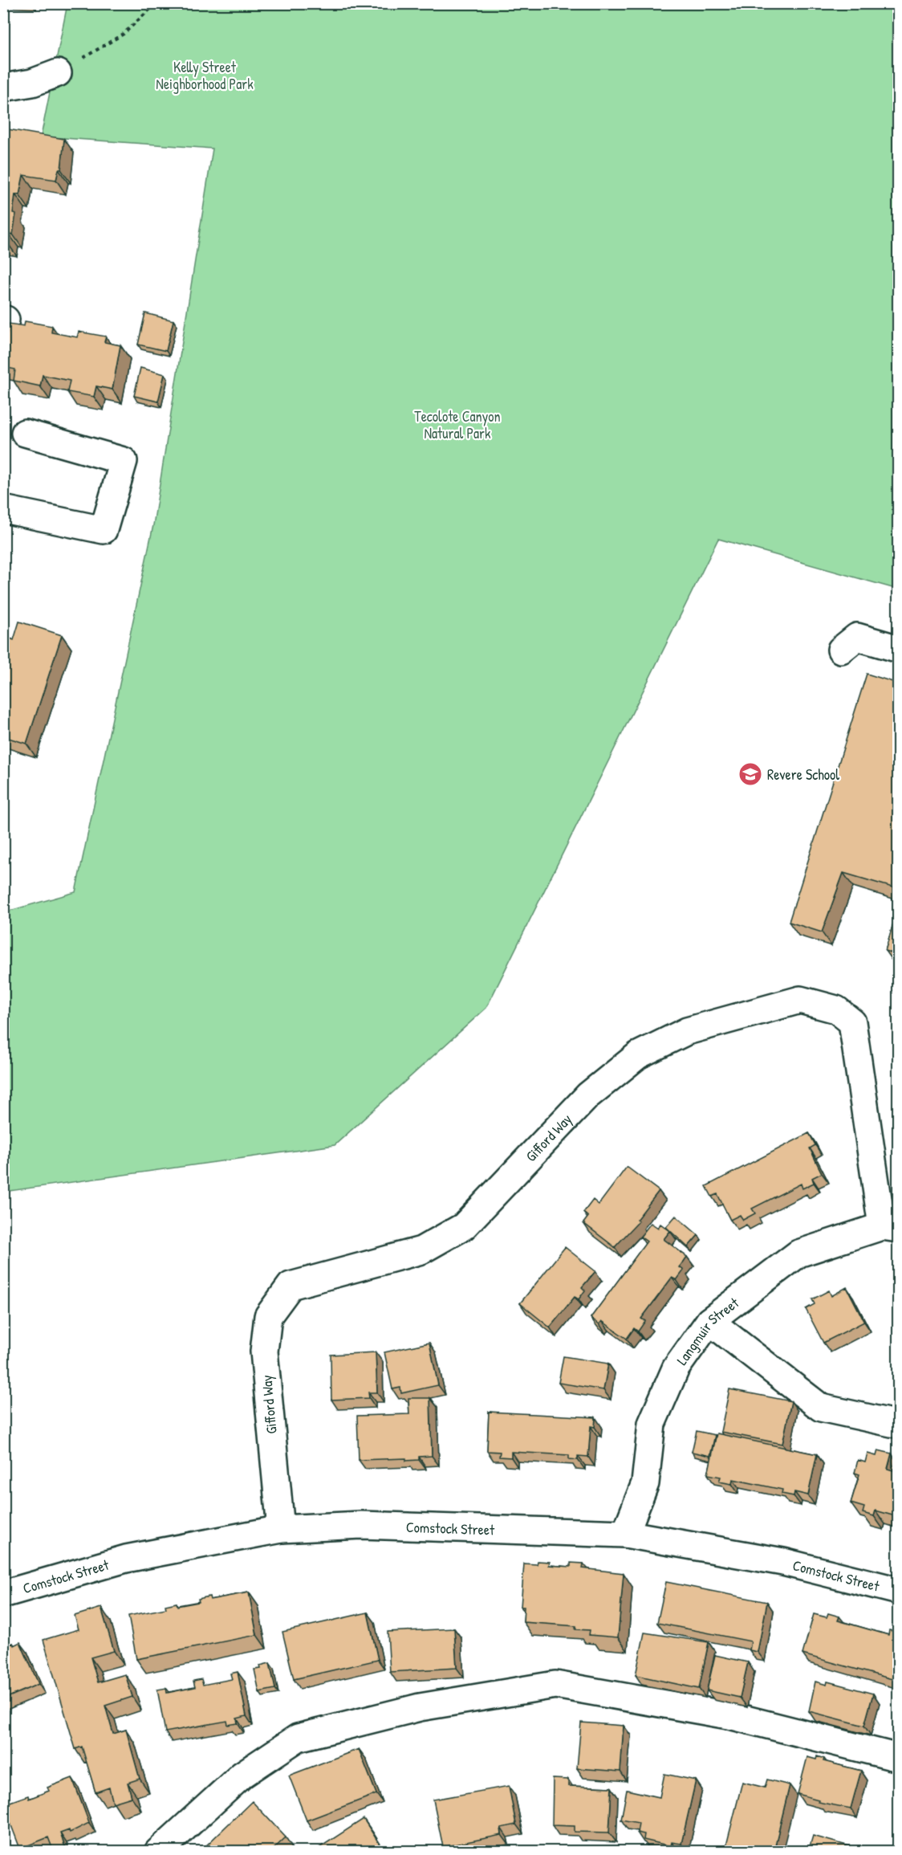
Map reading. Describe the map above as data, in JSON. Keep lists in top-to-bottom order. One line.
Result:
{"streets":{"street":["Gifford Way","Langmuir Street","Comstock Street"]},"crossings":[["Gifford Way","Langmuir Street"],["Gifford Way","Comstock Street"],["Langmuir Street","Comstock Street"]],"parks":["Kelly Street Neighborhood Park","Tecolote Canyon Natural Park"],"places":{"school or university":["Revere School"]}}
